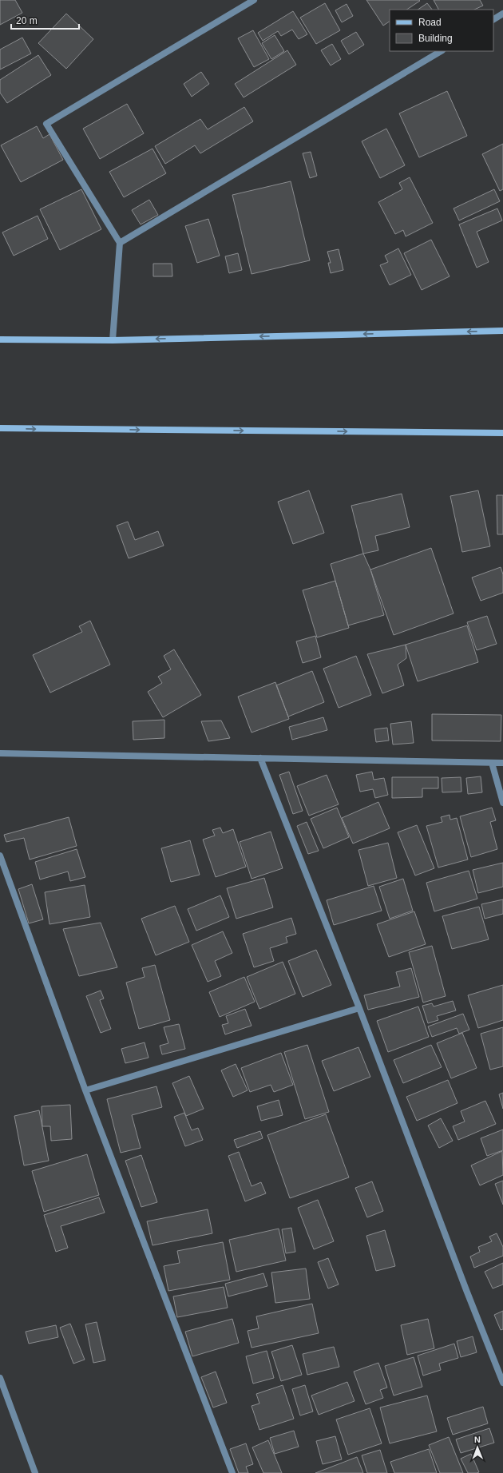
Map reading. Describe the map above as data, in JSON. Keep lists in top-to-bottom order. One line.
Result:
{"legend":["Road","Building"],"scale_bar":"20 m","north":"top"}
